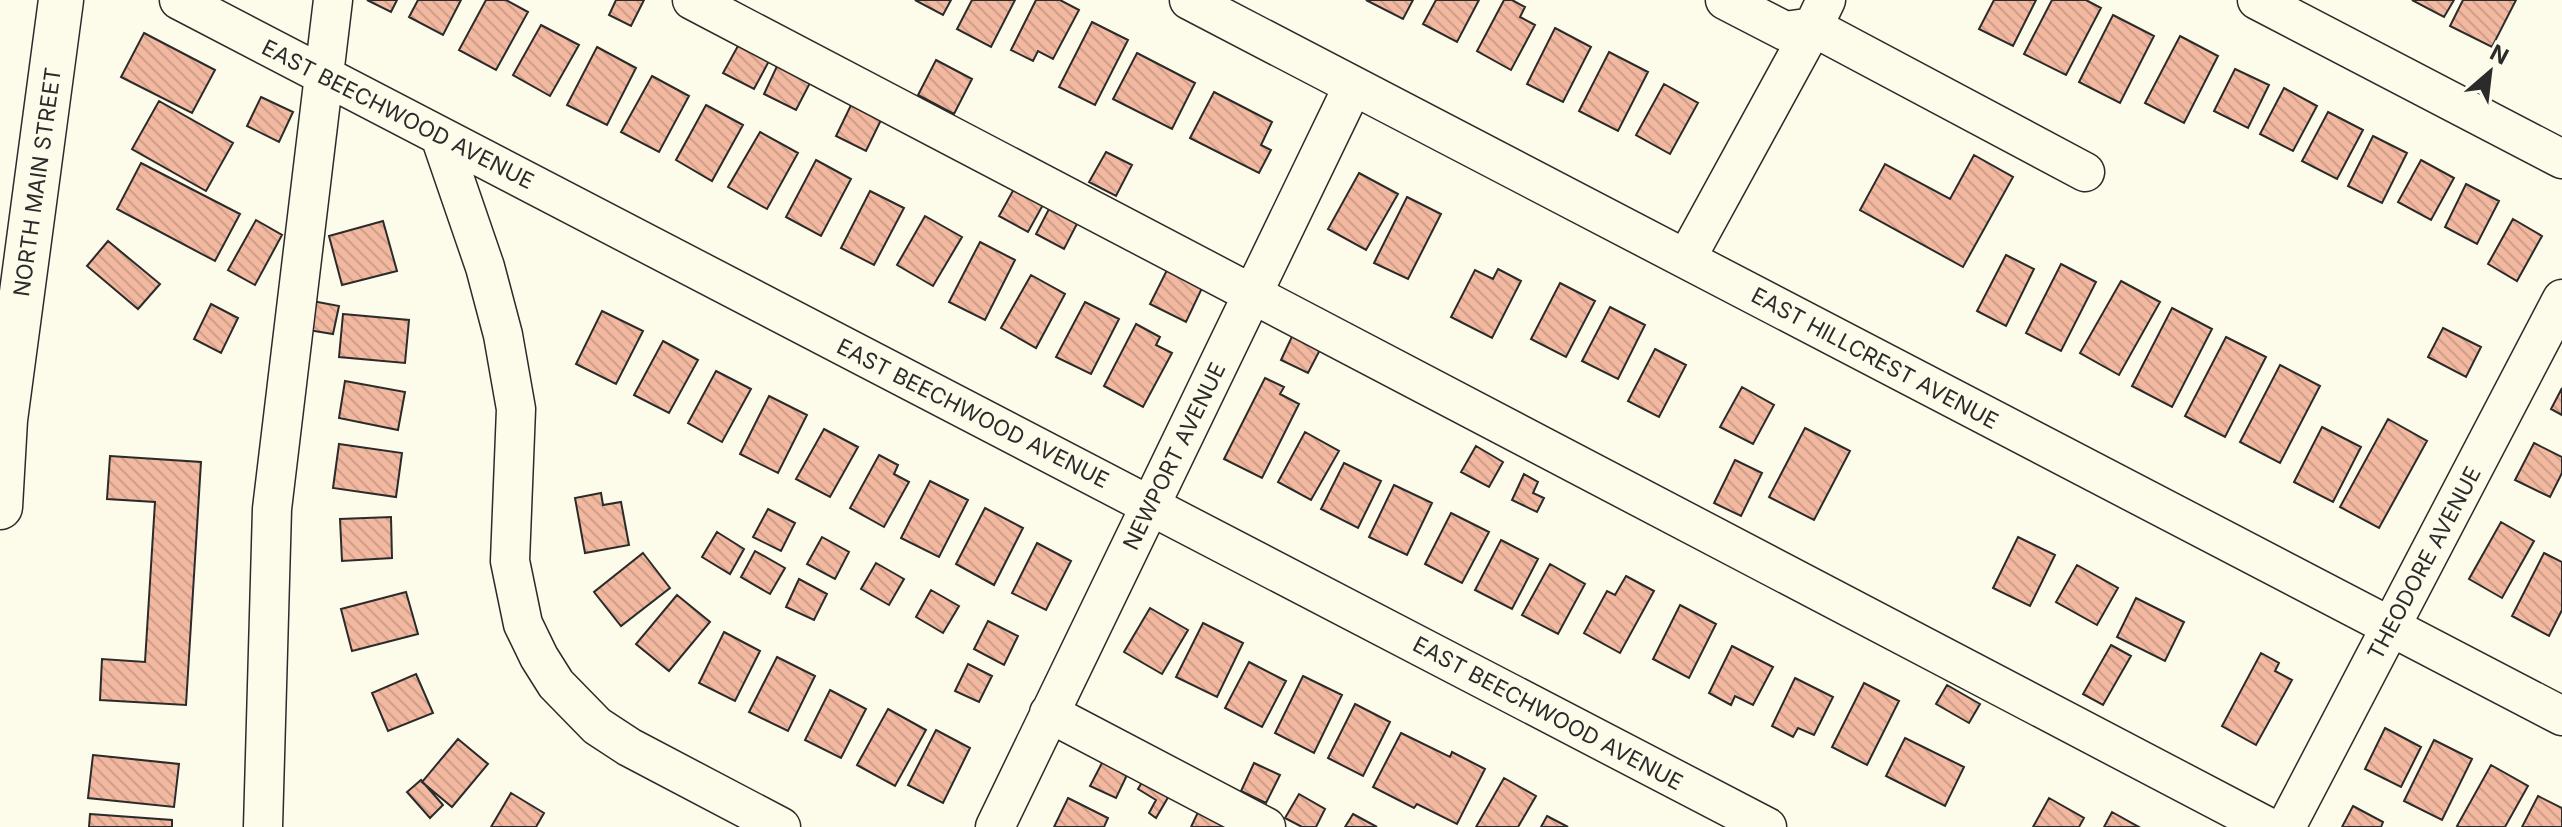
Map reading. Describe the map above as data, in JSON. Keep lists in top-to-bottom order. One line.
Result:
{"streets":{"main road":["NORTH MAIN STREET"],"street":["EAST BEECHWOOD AVENUE","EAST HILLCREST AVENUE","NEWPORT AVENUE","THEODORE AVENUE"]},"crossings":[["EAST BEECHWOOD AVENUE","NEWPORT AVENUE"],["EAST HILLCREST AVENUE","NEWPORT AVENUE"],["EAST HILLCREST AVENUE","THEODORE AVENUE"]],"north":"top right"}
